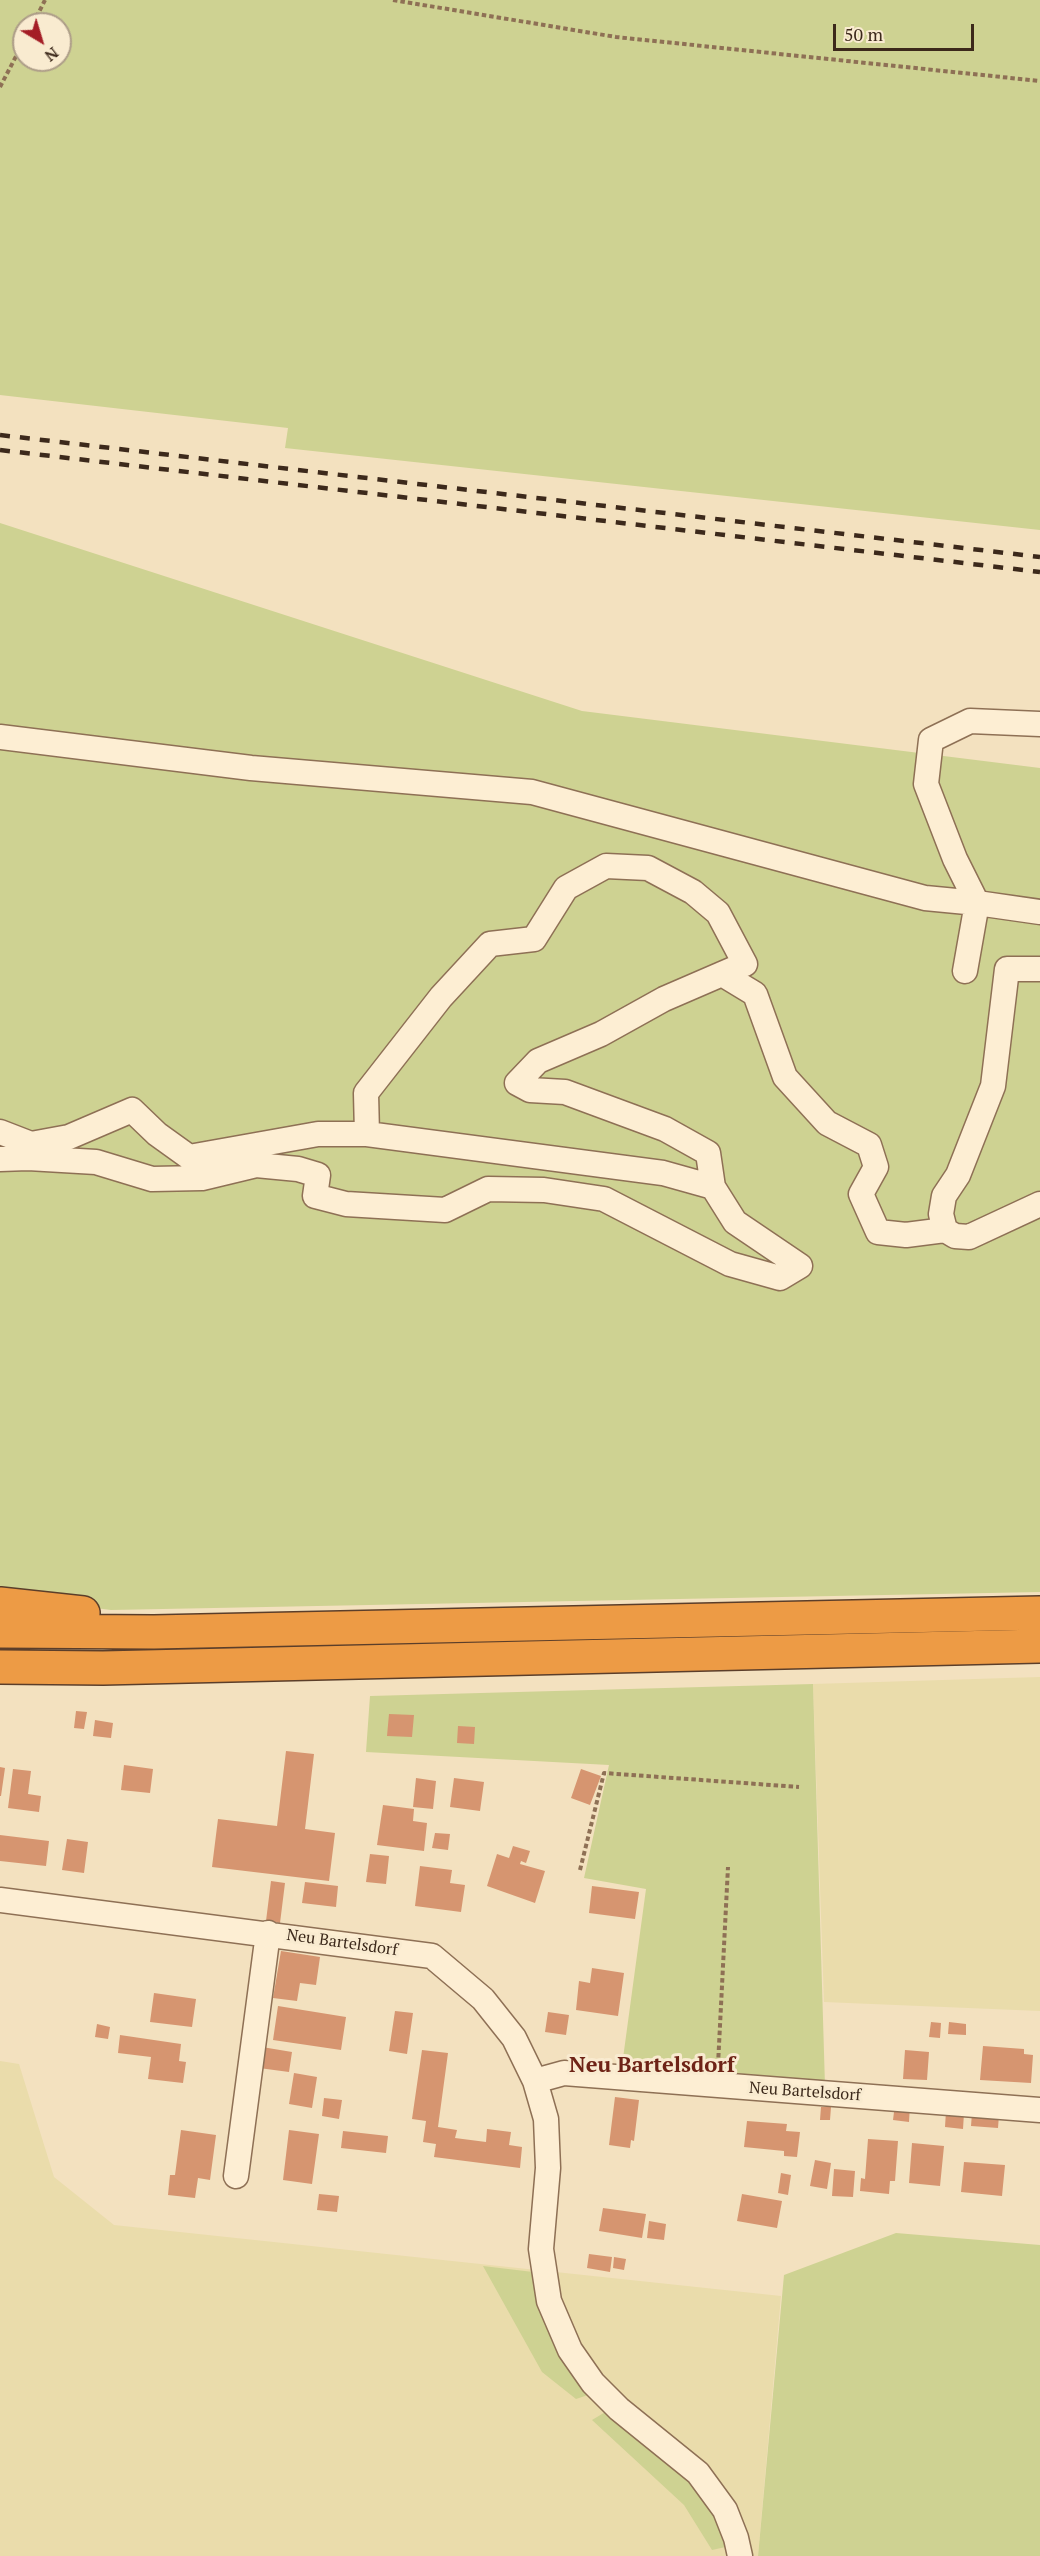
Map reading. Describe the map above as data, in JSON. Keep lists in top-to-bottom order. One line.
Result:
{"streets":{"street":["Neu Bartelsdorf"]},"districts":["Neu Bartelsdorf"],"scale_bar":"50 m","north":"bottom right"}
